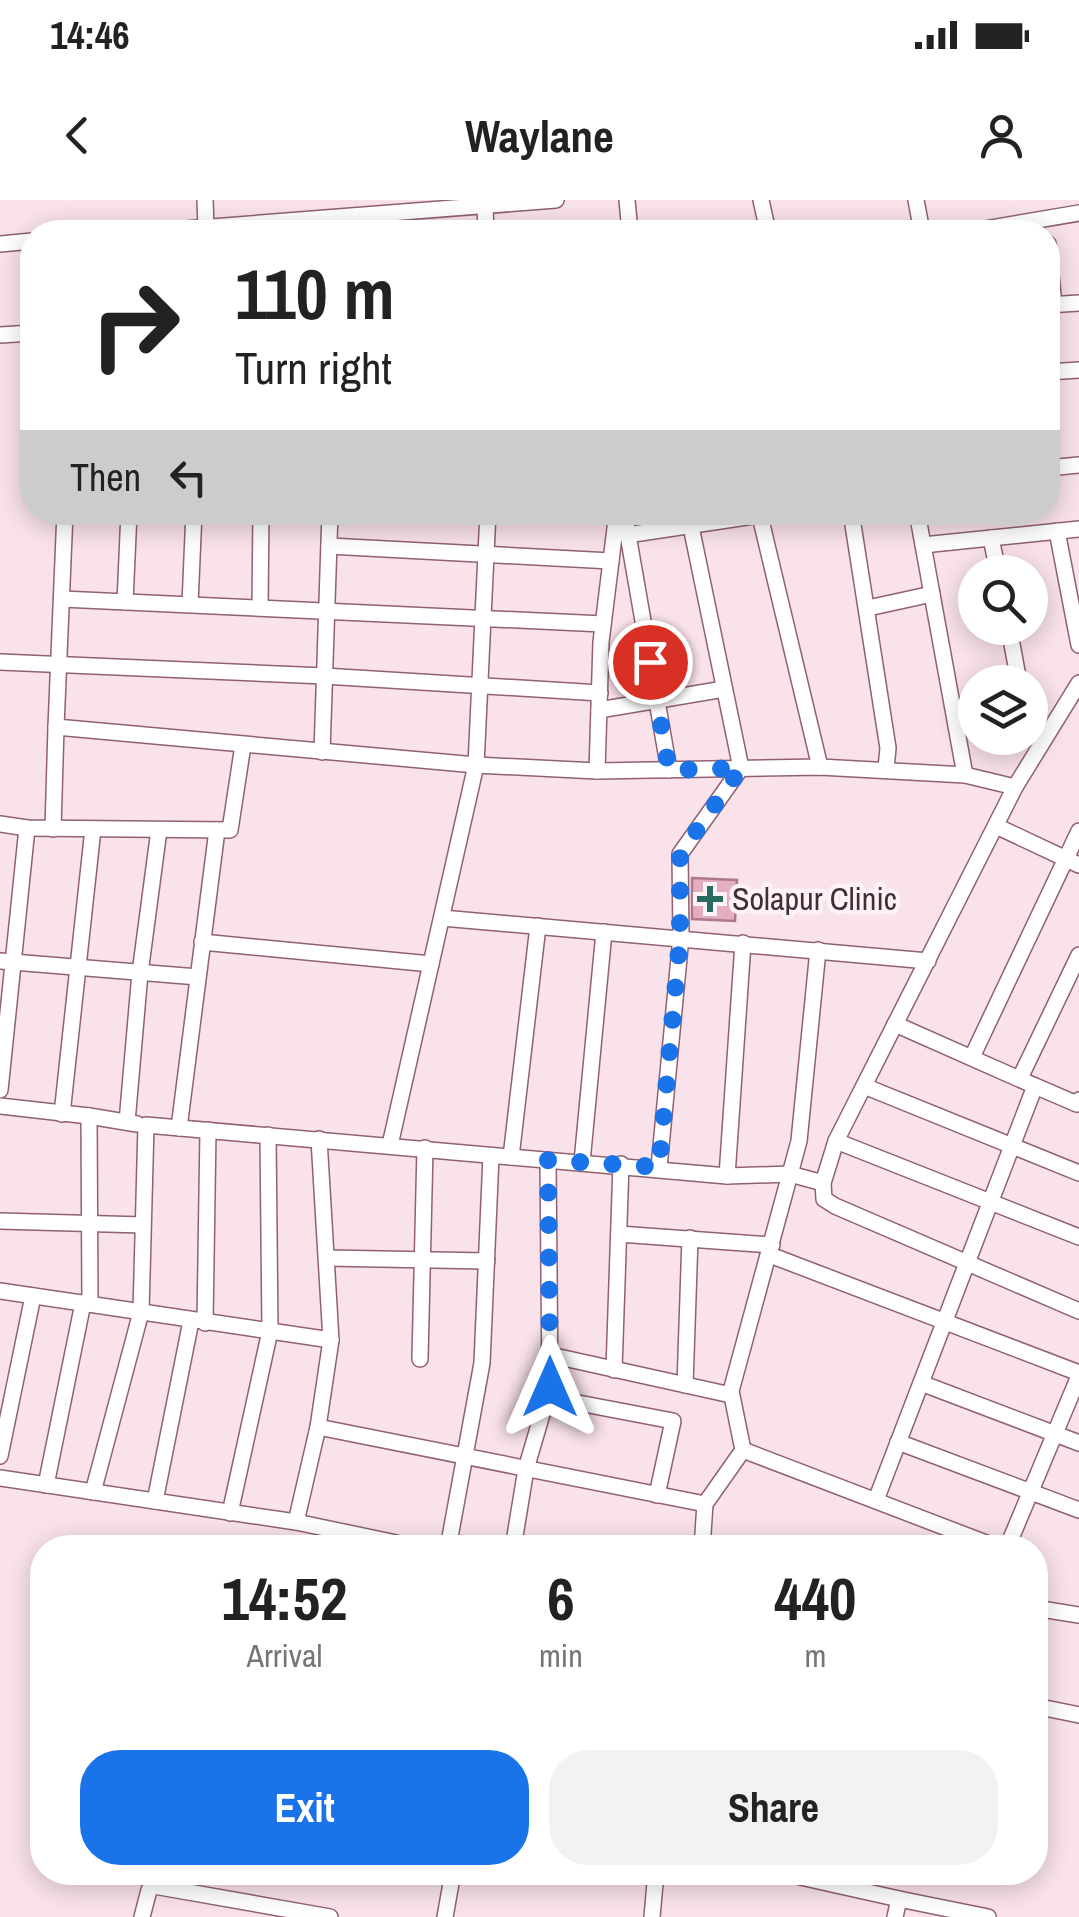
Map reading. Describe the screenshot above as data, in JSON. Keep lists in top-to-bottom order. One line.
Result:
{"places":{"health":["Solapur Clinic"]},"page":{"status":"14:46","header":"Waylane","turn":["110 m","Turn right"],"then":"Then","eta":["14:52","Arrival","6","min","440","m"],"buttons":["Exit","Share"]}}
